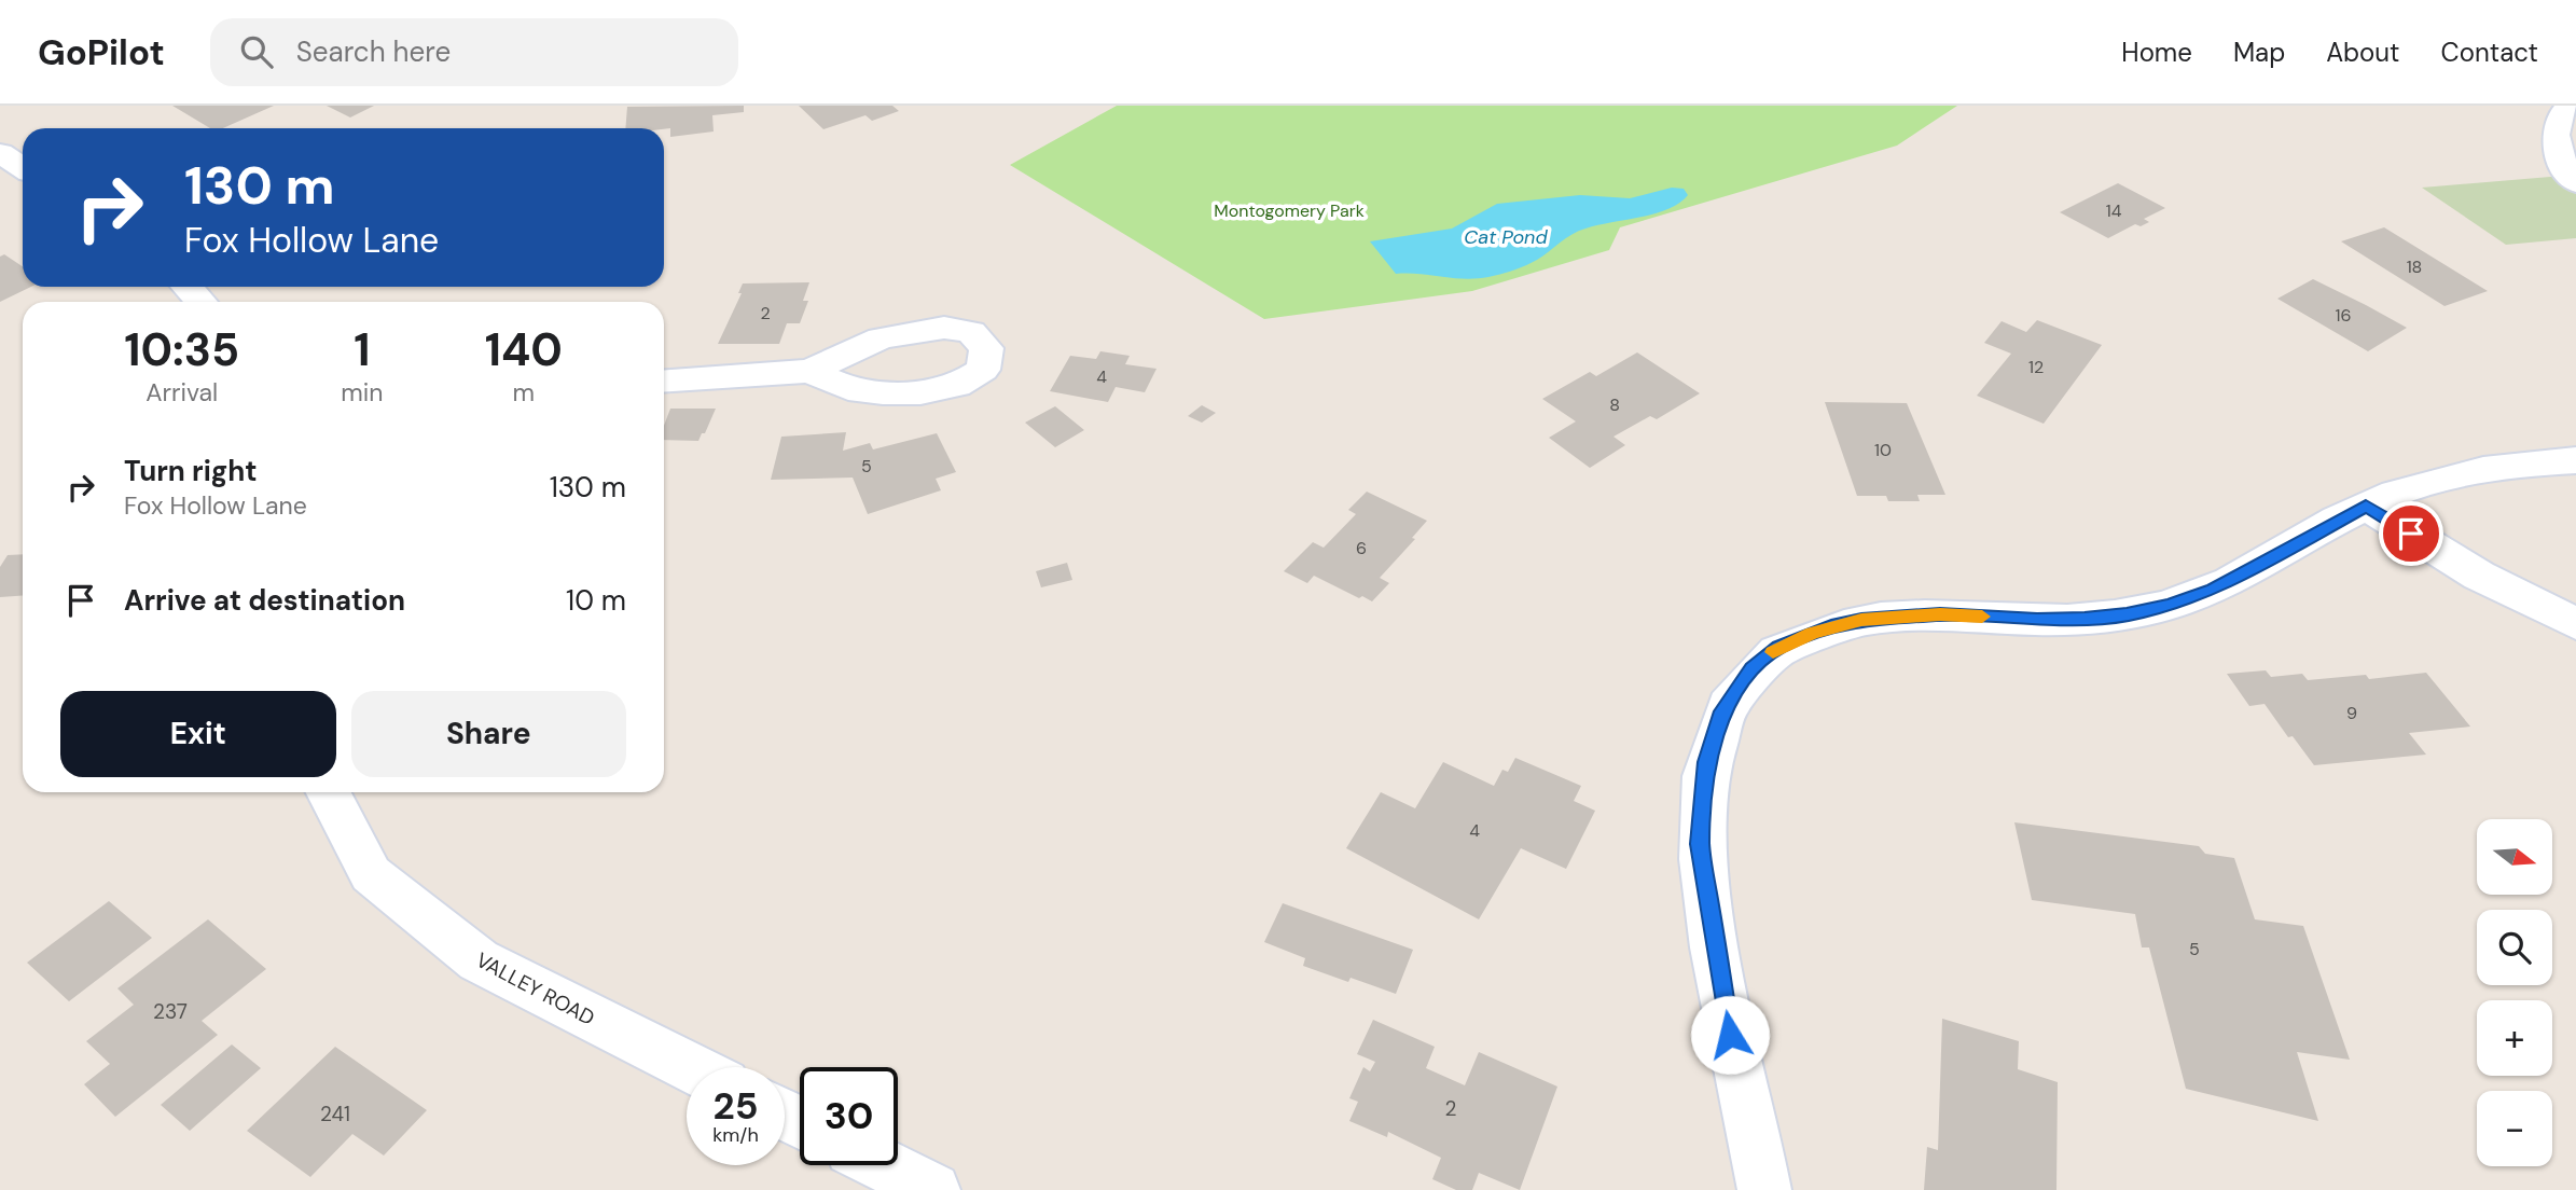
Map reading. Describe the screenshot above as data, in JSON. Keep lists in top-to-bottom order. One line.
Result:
{"streets":{"street":["VALLEY ROAD"]},"water":["Cat Pond"],"parks":["Montogomery Park"],"house_numbers":["14","18","2","16","12","4","8","10","5","6","9","4","5","237","2","241"],"north":"right","page":{"header":"GoPilot","search":"Search here","nav":["Home","Map","About","Contact"],"turn":["130 m","Fox Hollow Lane"],"eta":["10:35","Arrival","1","min","140","m"],"list":[{"name":"Turn right","note":"Fox Hollow Lane","value":"130 m"},{"name":"Arrive at destination","value":"10 m"}],"buttons":["Exit","Share"],"map_buttons":["+","−"],"speed":"25 km/h","limit":"30"}}
